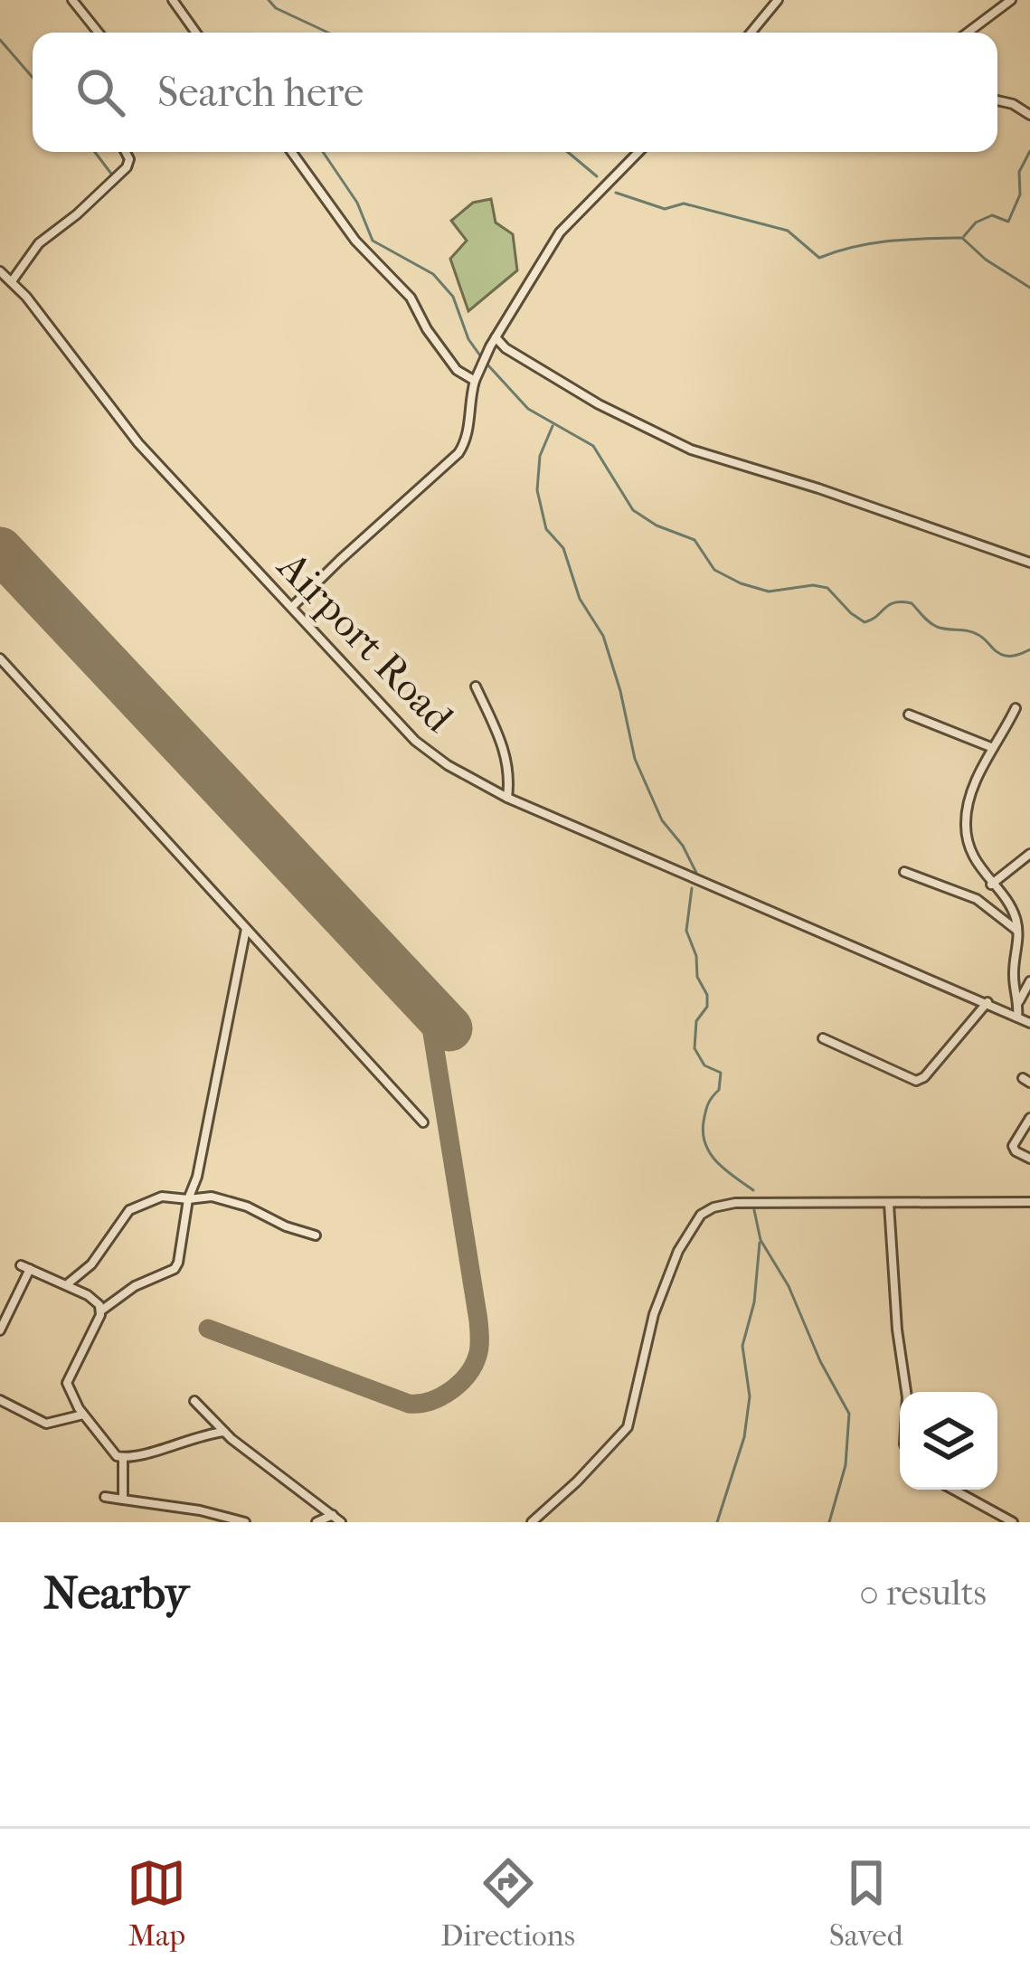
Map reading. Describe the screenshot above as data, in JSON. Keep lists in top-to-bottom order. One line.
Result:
{"streets":{"street":["Airport Road"]},"page":{"search":"Search here","heading":["Nearby","0 results"],"nav":["Map","Directions","Saved"]}}
